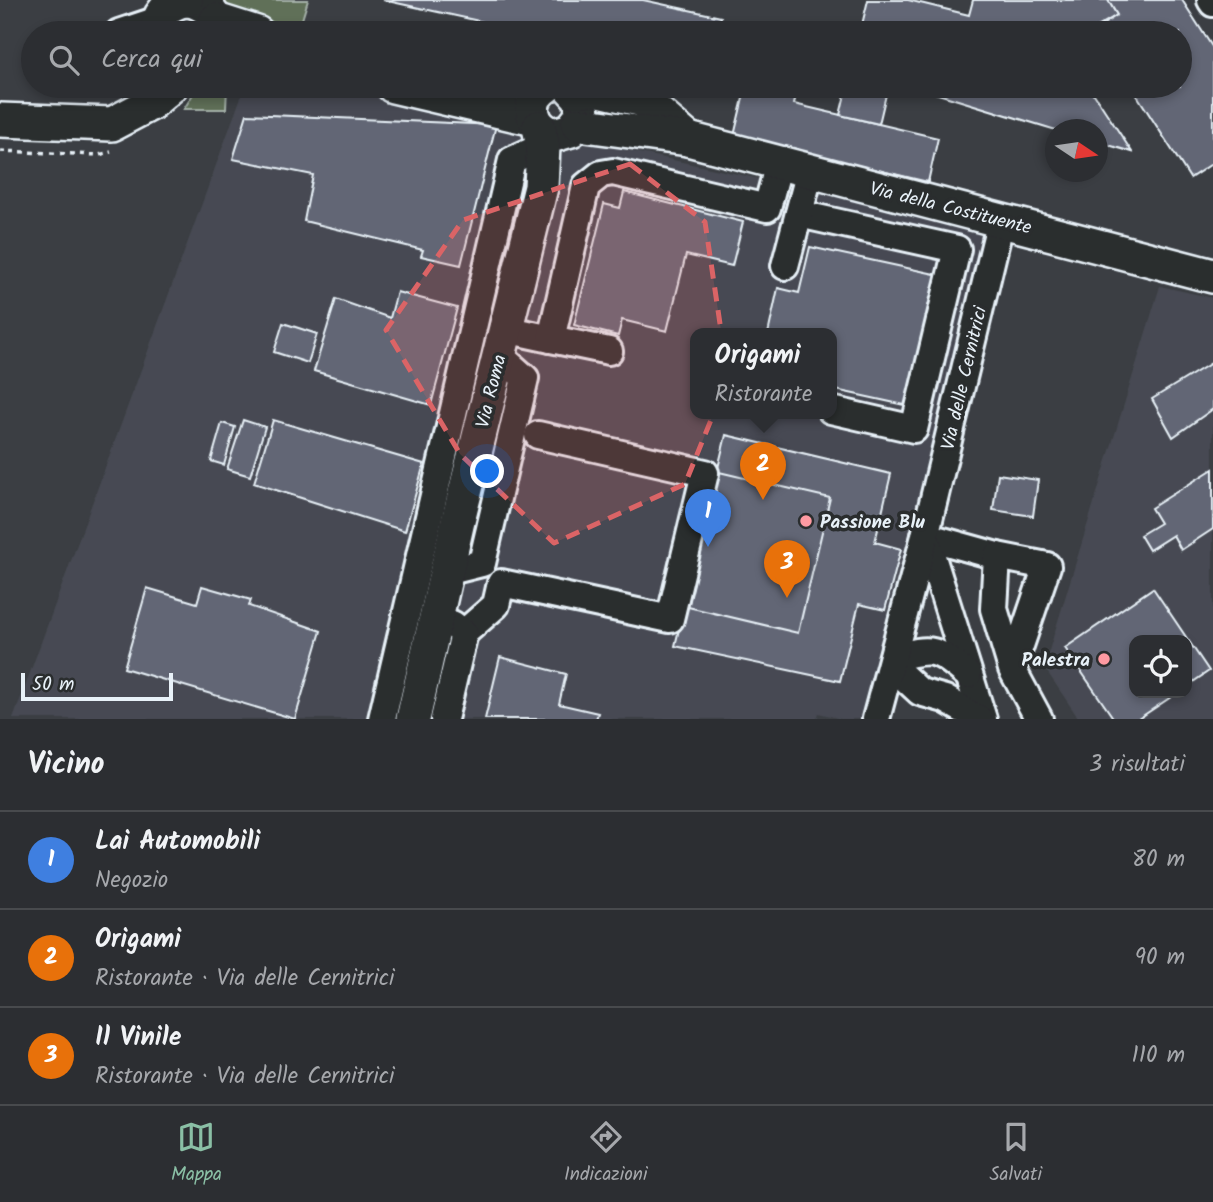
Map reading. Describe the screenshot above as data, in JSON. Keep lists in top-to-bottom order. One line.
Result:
{"streets":{"main road":["Via della Costituente","Via Roma"],"street":["Via delle Cernitrici"]},"crossings":[["Via della Costituente","Via delle Cernitrici"],["Via della Costituente","Via Roma"]],"places":["Passione Blu","Palestra"],"scale_bar":"50 m","north":"right","page":{"search":"Cerca qui","popup":["Origami","Ristorante"],"pins":["2","1","3"],"scale":"50 m","heading":["Vicino","3 risultati"],"list":[{"mark":"1","name":"Lai Automobili","note":"Negozio","value":"80 m"},{"mark":"2","name":"Origami","note":"Ristorante · Via delle Cernitrici","value":"90 m"},{"mark":"3","name":"Il Vinile","note":"Ristorante · Via delle Cernitrici","value":"110 m"}],"nav":["Mappa","Indicazioni","Salvati"]}}
